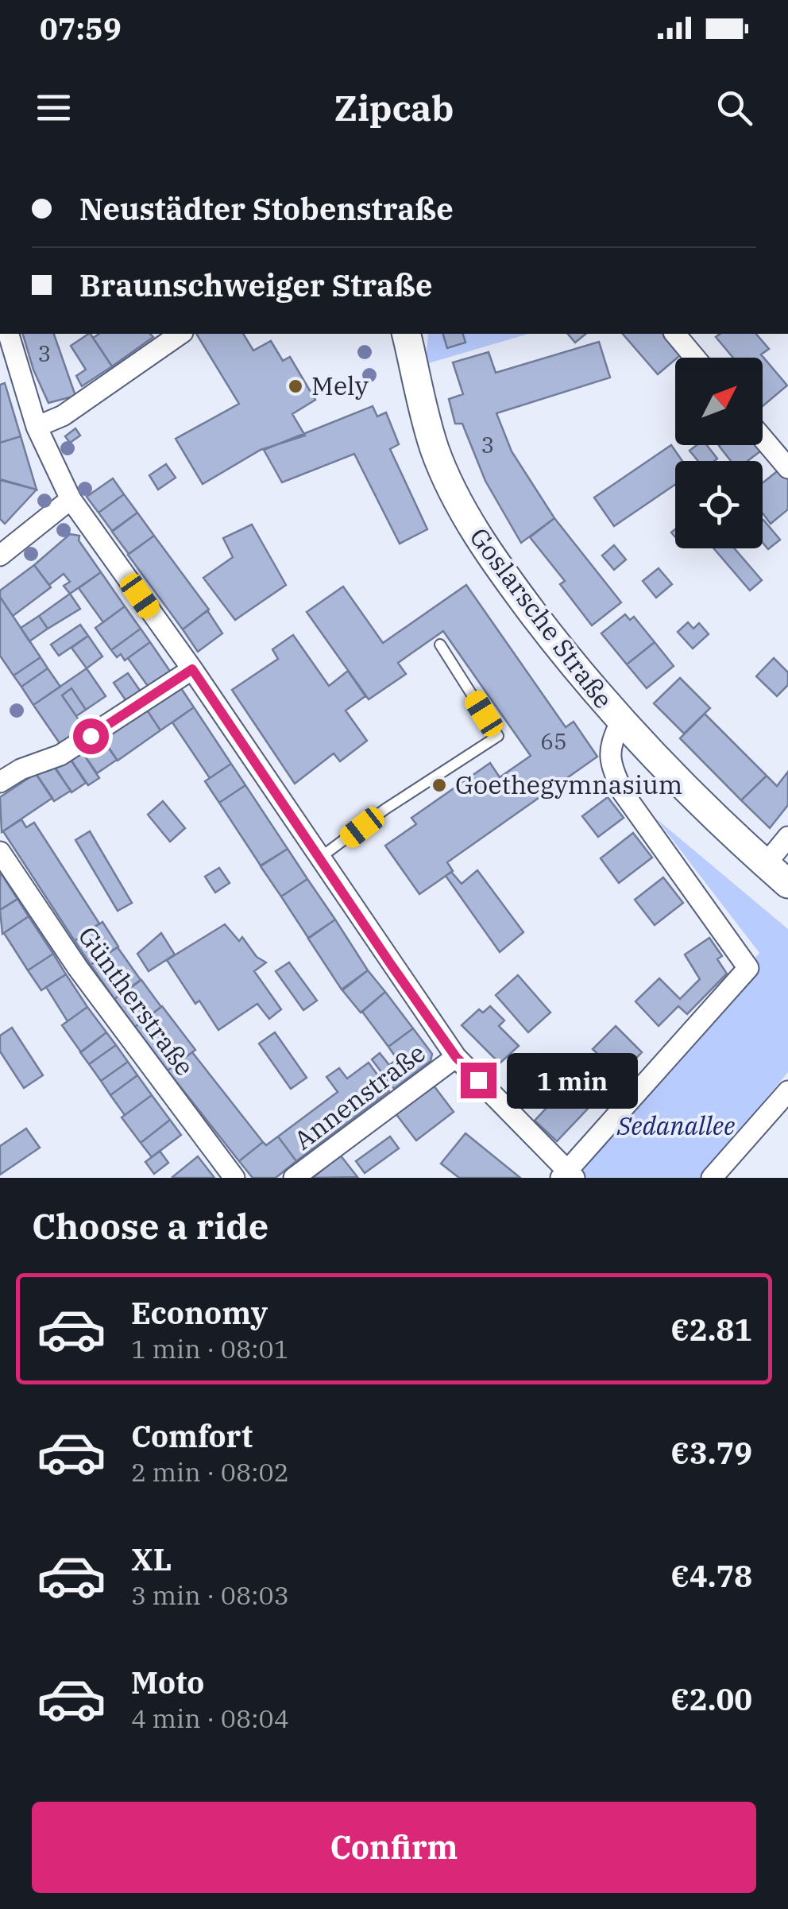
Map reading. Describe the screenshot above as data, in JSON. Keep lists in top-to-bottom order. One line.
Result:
{"streets":{"main road":["Goslarsche Straße"],"street":["Güntherstraße","Annenstraße"]},"parks":["Sedanallee"],"places":["Mely","Goethegymnasium"],"house_numbers":["3","3","65"],"north":"top right","page":{"status":"07:59","header":"Zipcab","banner":["Neustädter Stobenstraße","Braunschweiger Straße"],"bubble":"1 min","heading":"Choose a ride","list":[{"name":"Economy","note":"1 min · 08:01","value":"€2.81"},{"name":"Comfort","note":"2 min · 08:02","value":"€3.79"},{"name":"XL","note":"3 min · 08:03","value":"€4.78"},{"name":"Moto","note":"4 min · 08:04","value":"€2.00"}],"buttons":"Confirm"}}
